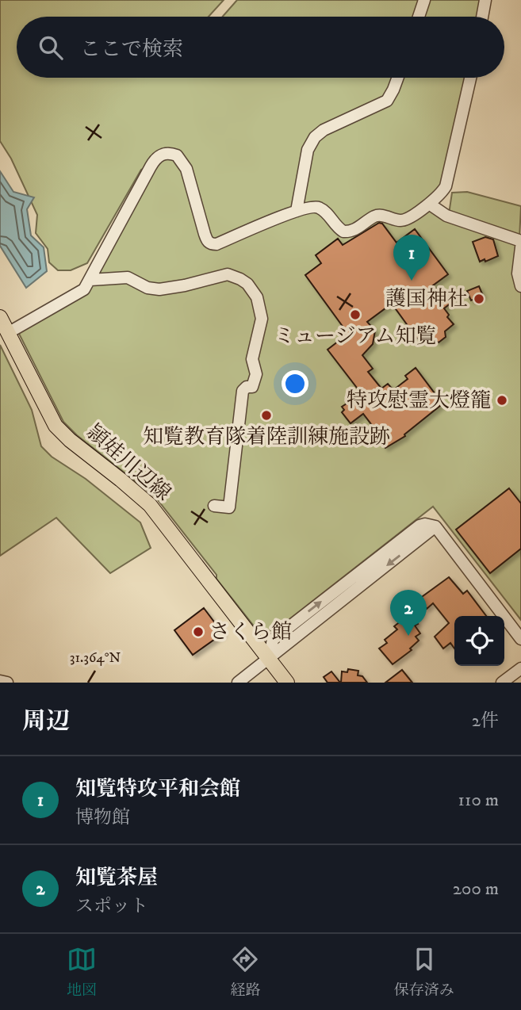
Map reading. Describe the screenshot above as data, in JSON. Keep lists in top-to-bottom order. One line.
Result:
{"streets":{"main road":["頴娃川辺線"]},"places":["護国神社","ミュージアム知覧","特攻慰霊大燈籠","知覧教育隊着陸訓練施設跡","さくら館"],"page":{"search":"ここで検索","pins":["1","2"],"heading":["周辺","2件"],"list":[{"mark":"1","name":"知覧特攻平和会館","note":"博物館","value":"110 m"},{"mark":"2","name":"知覧茶屋","note":"スポット","value":"200 m"}],"nav":["地図","経路","保存済み"]},"coordinates":["31.364°N"]}
